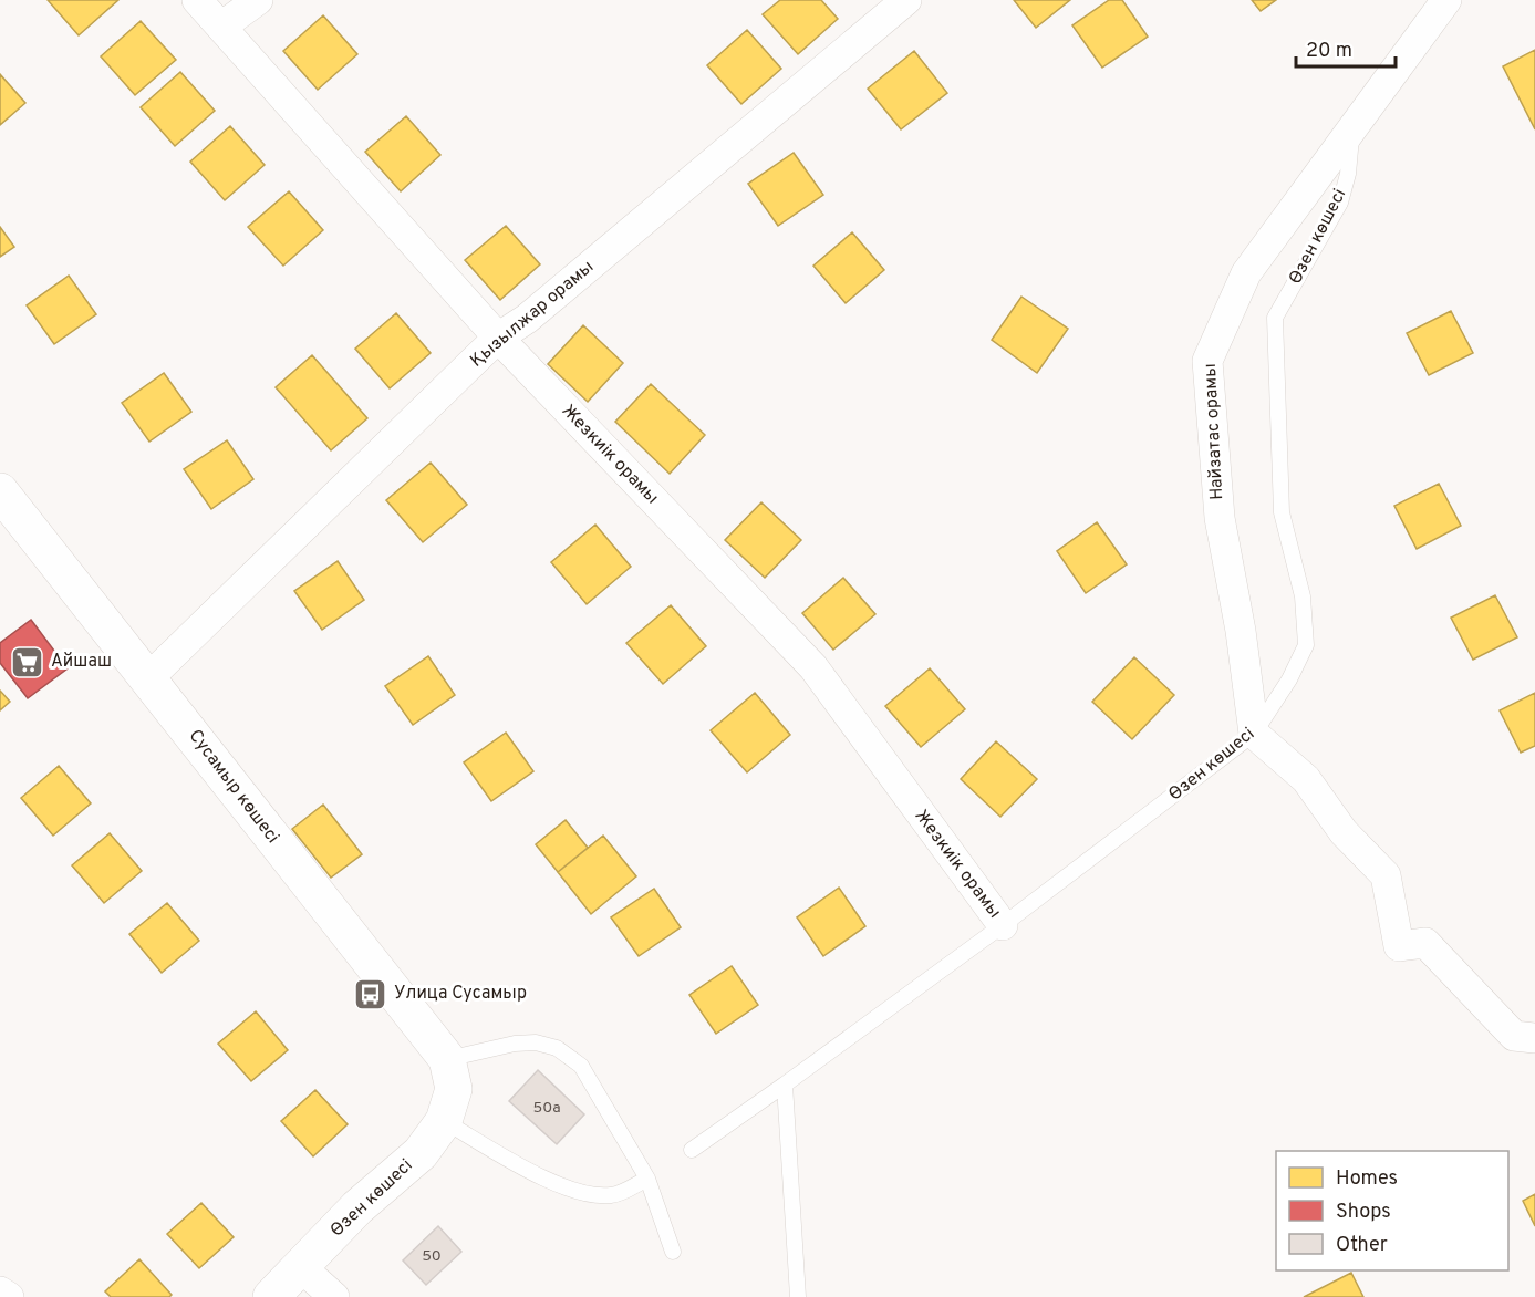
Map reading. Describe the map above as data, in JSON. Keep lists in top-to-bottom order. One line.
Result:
{"streets":{"main road":["Өзен көшесі","Сусамыр көшесі"],"street":["Қызылжар орамы","Найзатас орамы","Жезкиік орамы"]},"crossings":[["Өзен көшесі","Найзатас орамы"],["Өзен көшесі","Жезкиік орамы"],["Өзен көшесі","Сусамыр көшесі"],["Қызылжар орамы","Жезкиік орамы"],["Қызылжар орамы","Сусамыр көшесі"]],"places":{"supermarket":["Айшаш"],"bus stop":["Улица Сусамыр"]},"house_numbers":["50а","50"],"legend":["Homes","Shops","Other"],"scale_bar":"20 m"}
